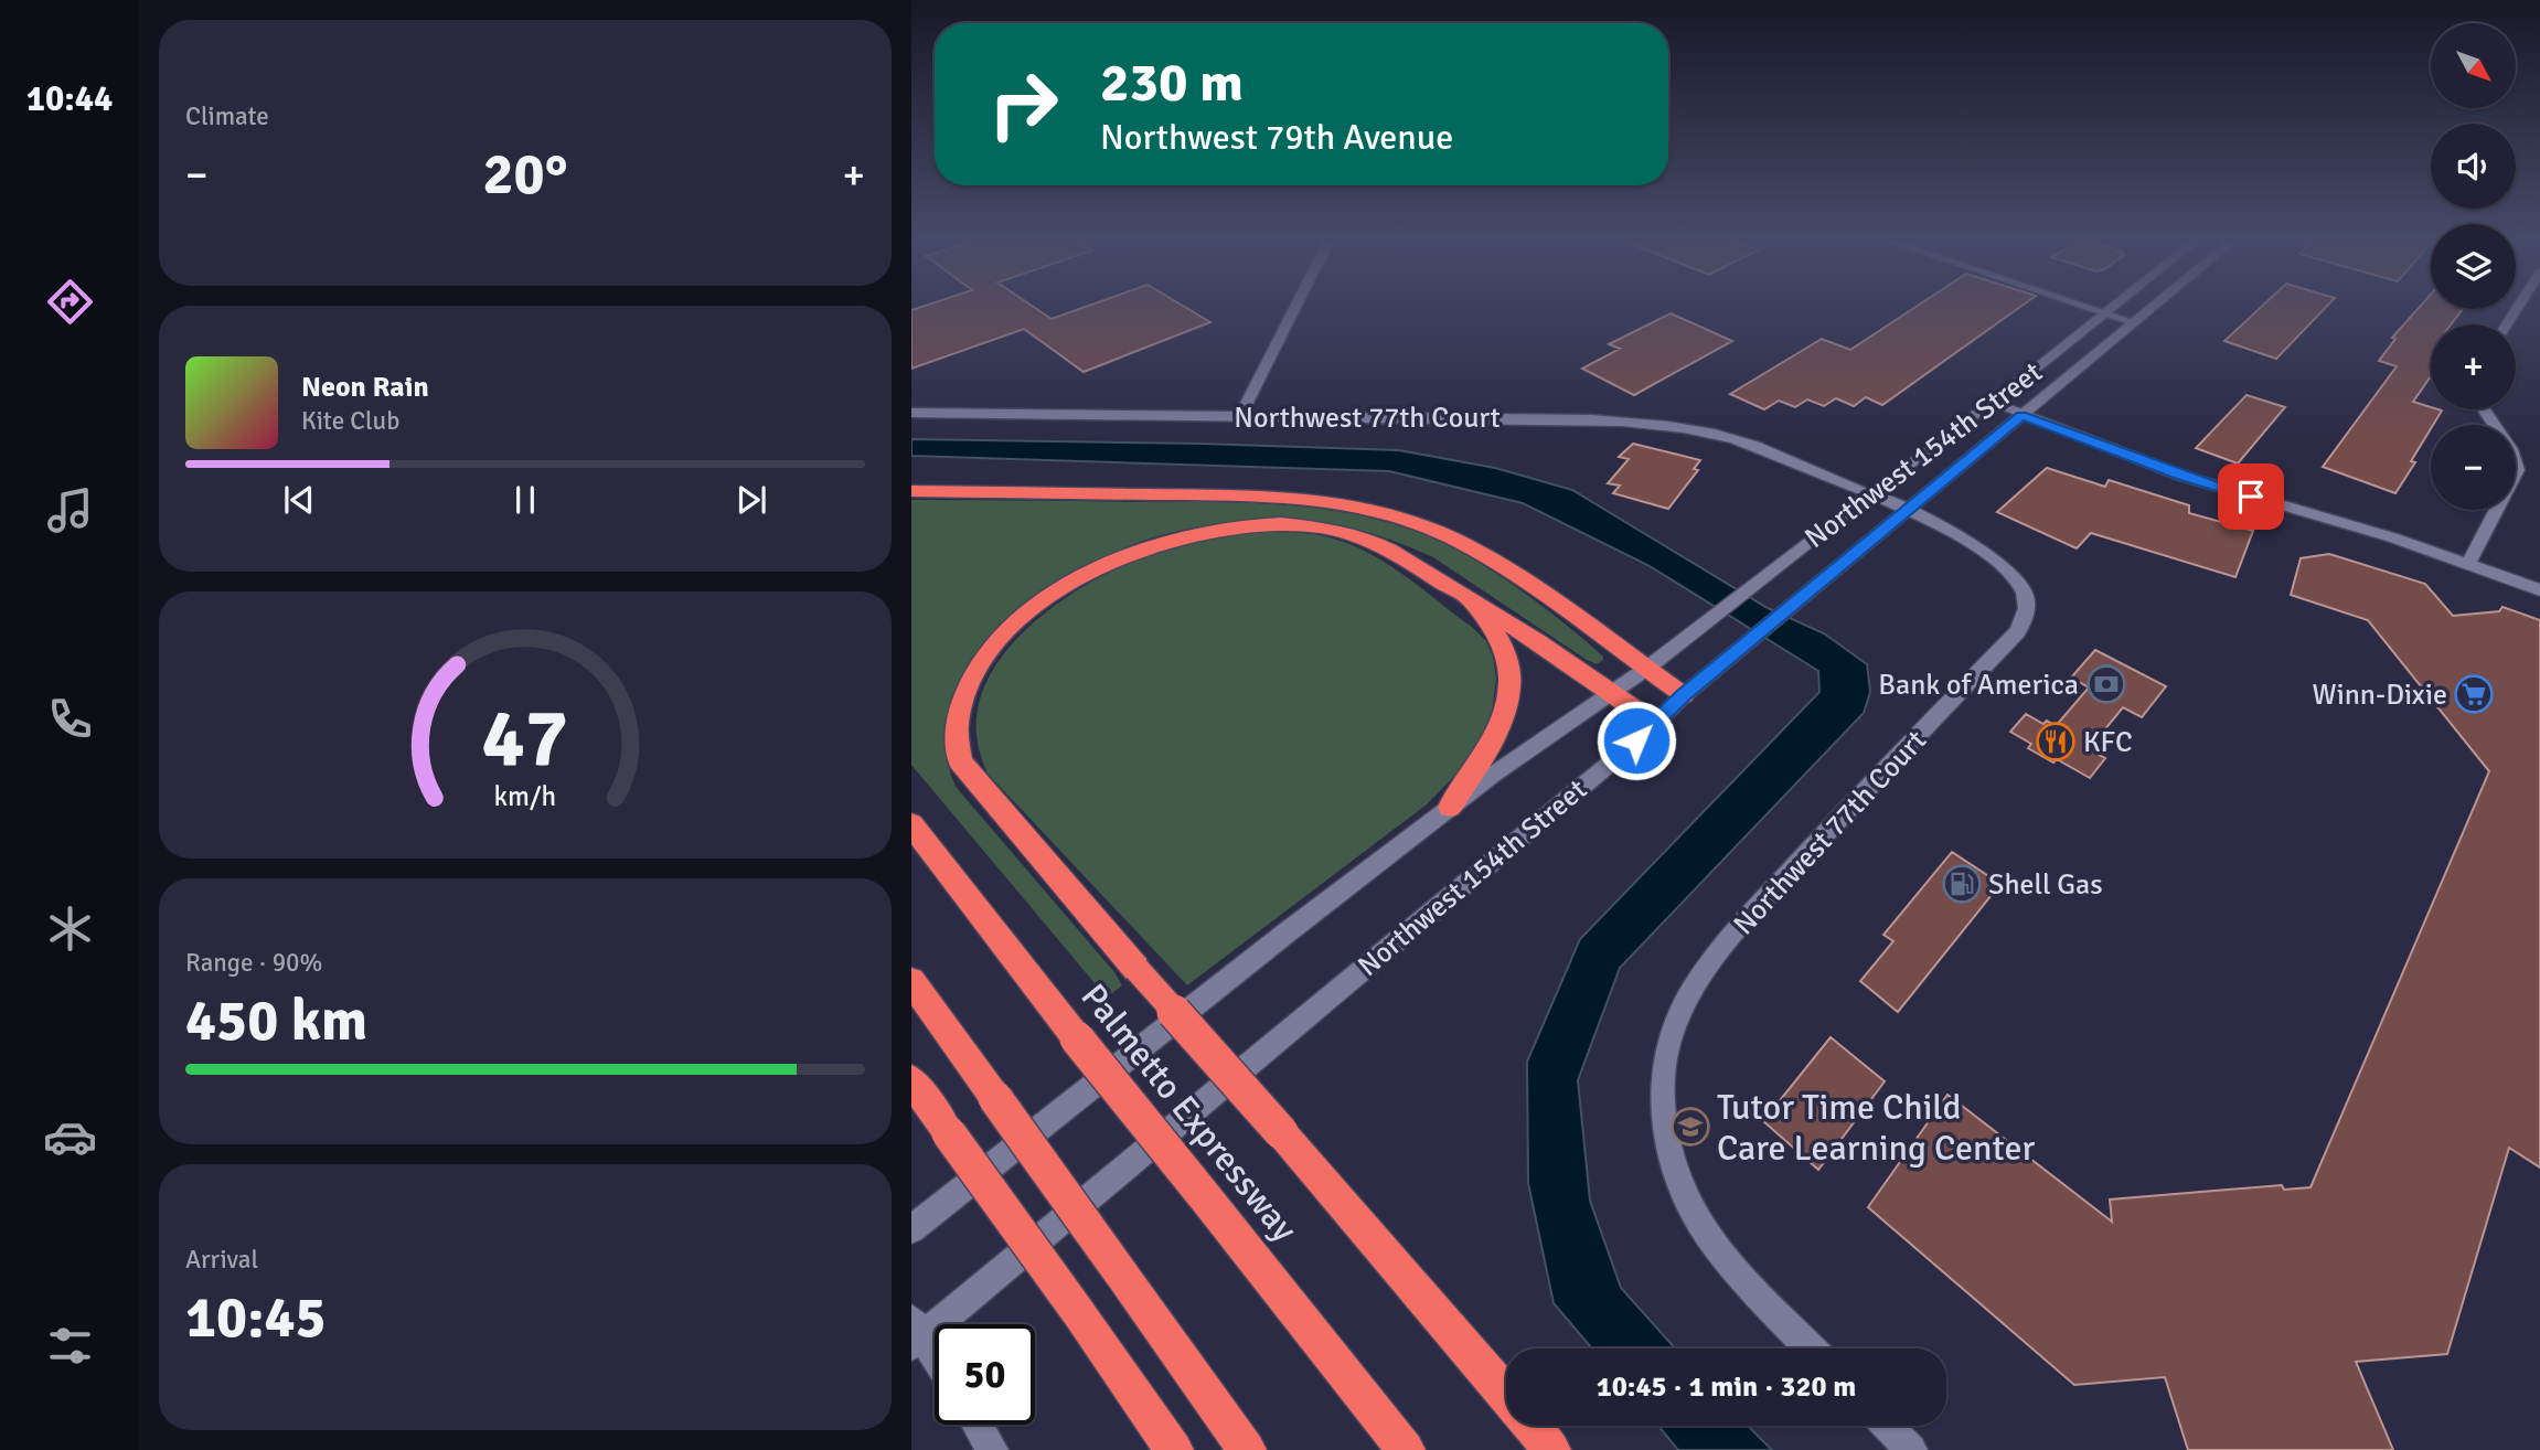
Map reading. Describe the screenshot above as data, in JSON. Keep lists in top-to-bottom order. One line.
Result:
{"streets":{"highway":["Palmetto Expressway"],"street":["Northwest 77th Court","Northwest 154th Street"]},"crossings":[["Northwest 77th Court","Northwest 154th Street"]],"places":{"bank":["Bank of America"],"supermarket":["Winn-Dixie"],"restaurant":["KFC"],"fuel station":["Shell Gas"],"school or university":["Tutor Time Child Care Learning Center"]},"north":"bottom right","page":{"tabs":"10:44","tile":["Climate",["Range · 90%","450 km"],["Arrival","10:45"]],"map_buttons":["+","−"],"turn":["230 m","Northwest 79th Avenue"],"heat":["−","20°","+"],"song":["Neon Rain","Kite Club"],"limit":"50","trip":"10:45 · 1 min · 320 m","gauge":["47","km/h"]}}
